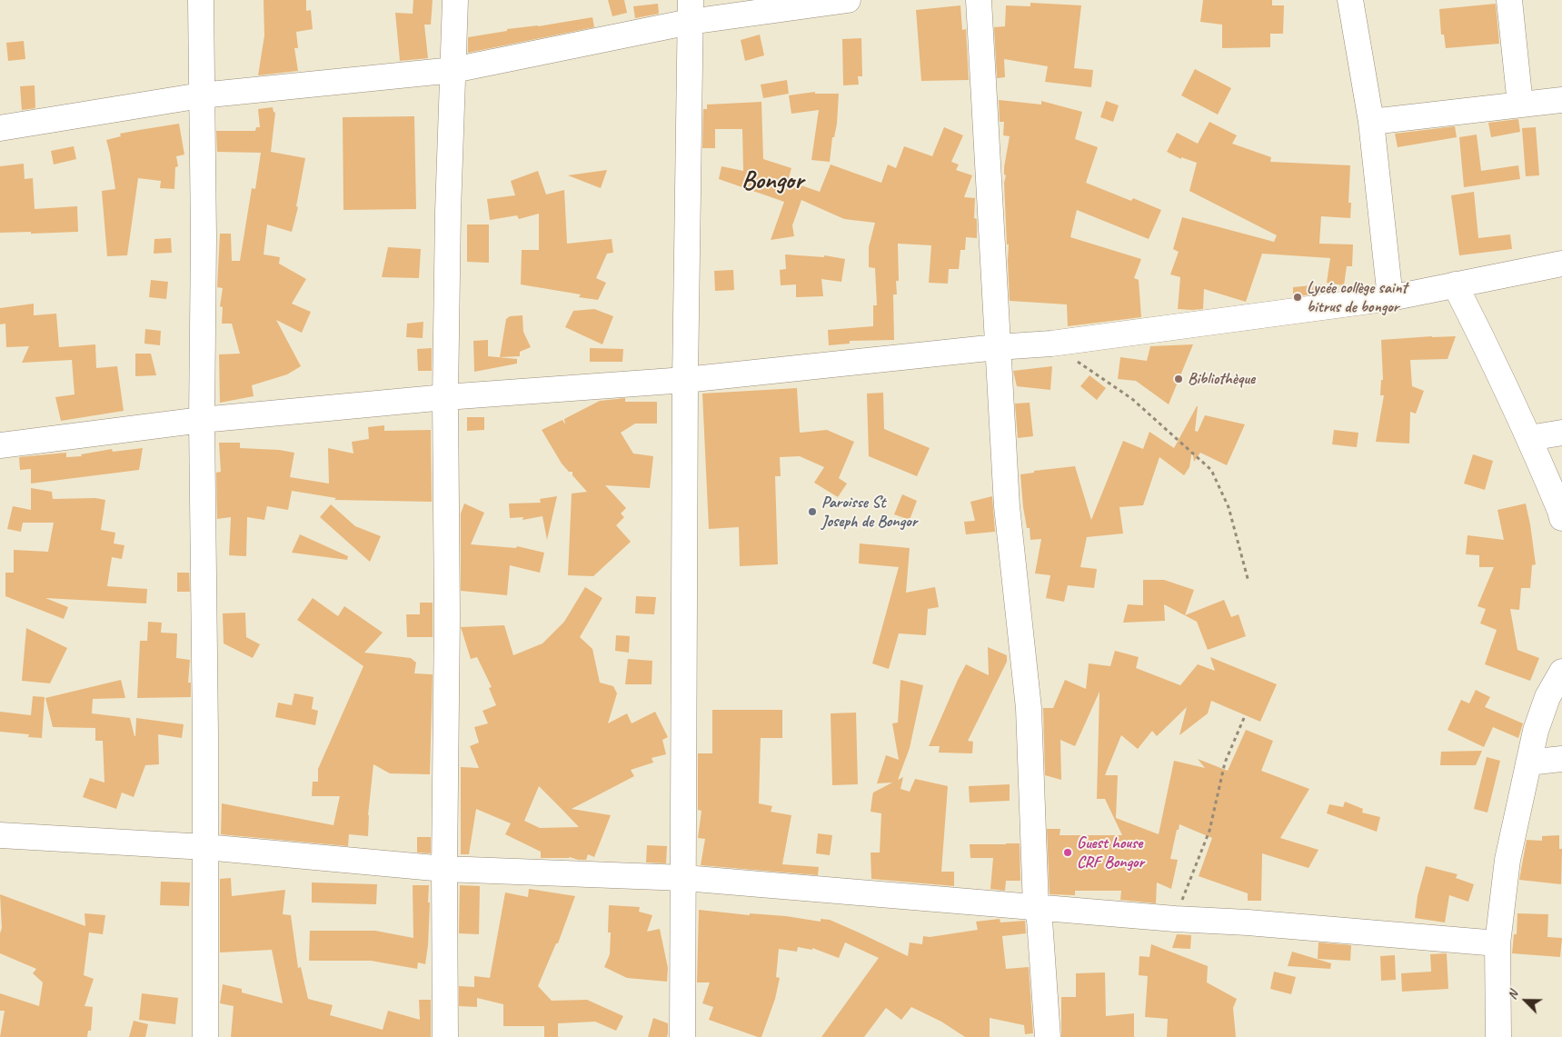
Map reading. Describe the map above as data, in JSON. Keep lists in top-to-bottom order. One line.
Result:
{"districts":["Bongor"],"places":["Lycée collège saint bitrus de bongor","Bibliothèque","Paroisse St Joseph de Bongor","Guest house CRF Bongor"],"north":"top left"}
